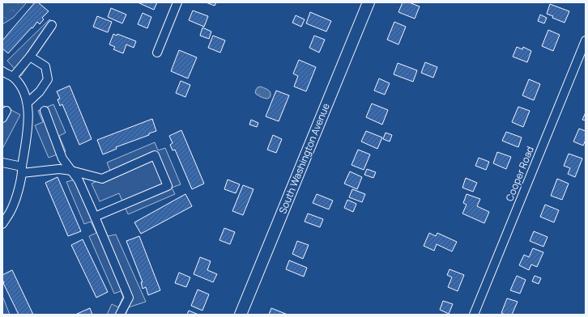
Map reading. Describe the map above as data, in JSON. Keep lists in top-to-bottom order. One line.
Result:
{"streets":{"street":["South Washington Avenue","Cooper Road"]}}
